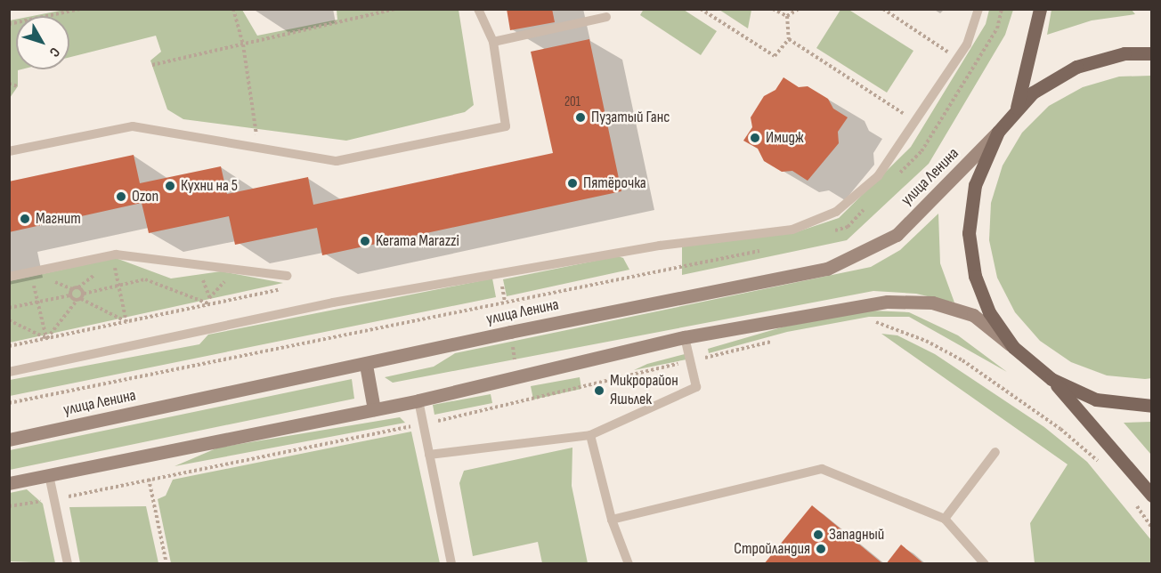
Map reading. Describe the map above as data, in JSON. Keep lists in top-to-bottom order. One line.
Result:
{"streets":{"main road":["улица Ленина"]},"places":["Пузатый Ганс","Имидж","Пятёрочка","Кухни на 5","Ozon","Магнит","Kerama Marazzi","Микрорайон Яшьлек","Западный","Стройландия"],"house_numbers":["201"],"north":"bottom right"}
